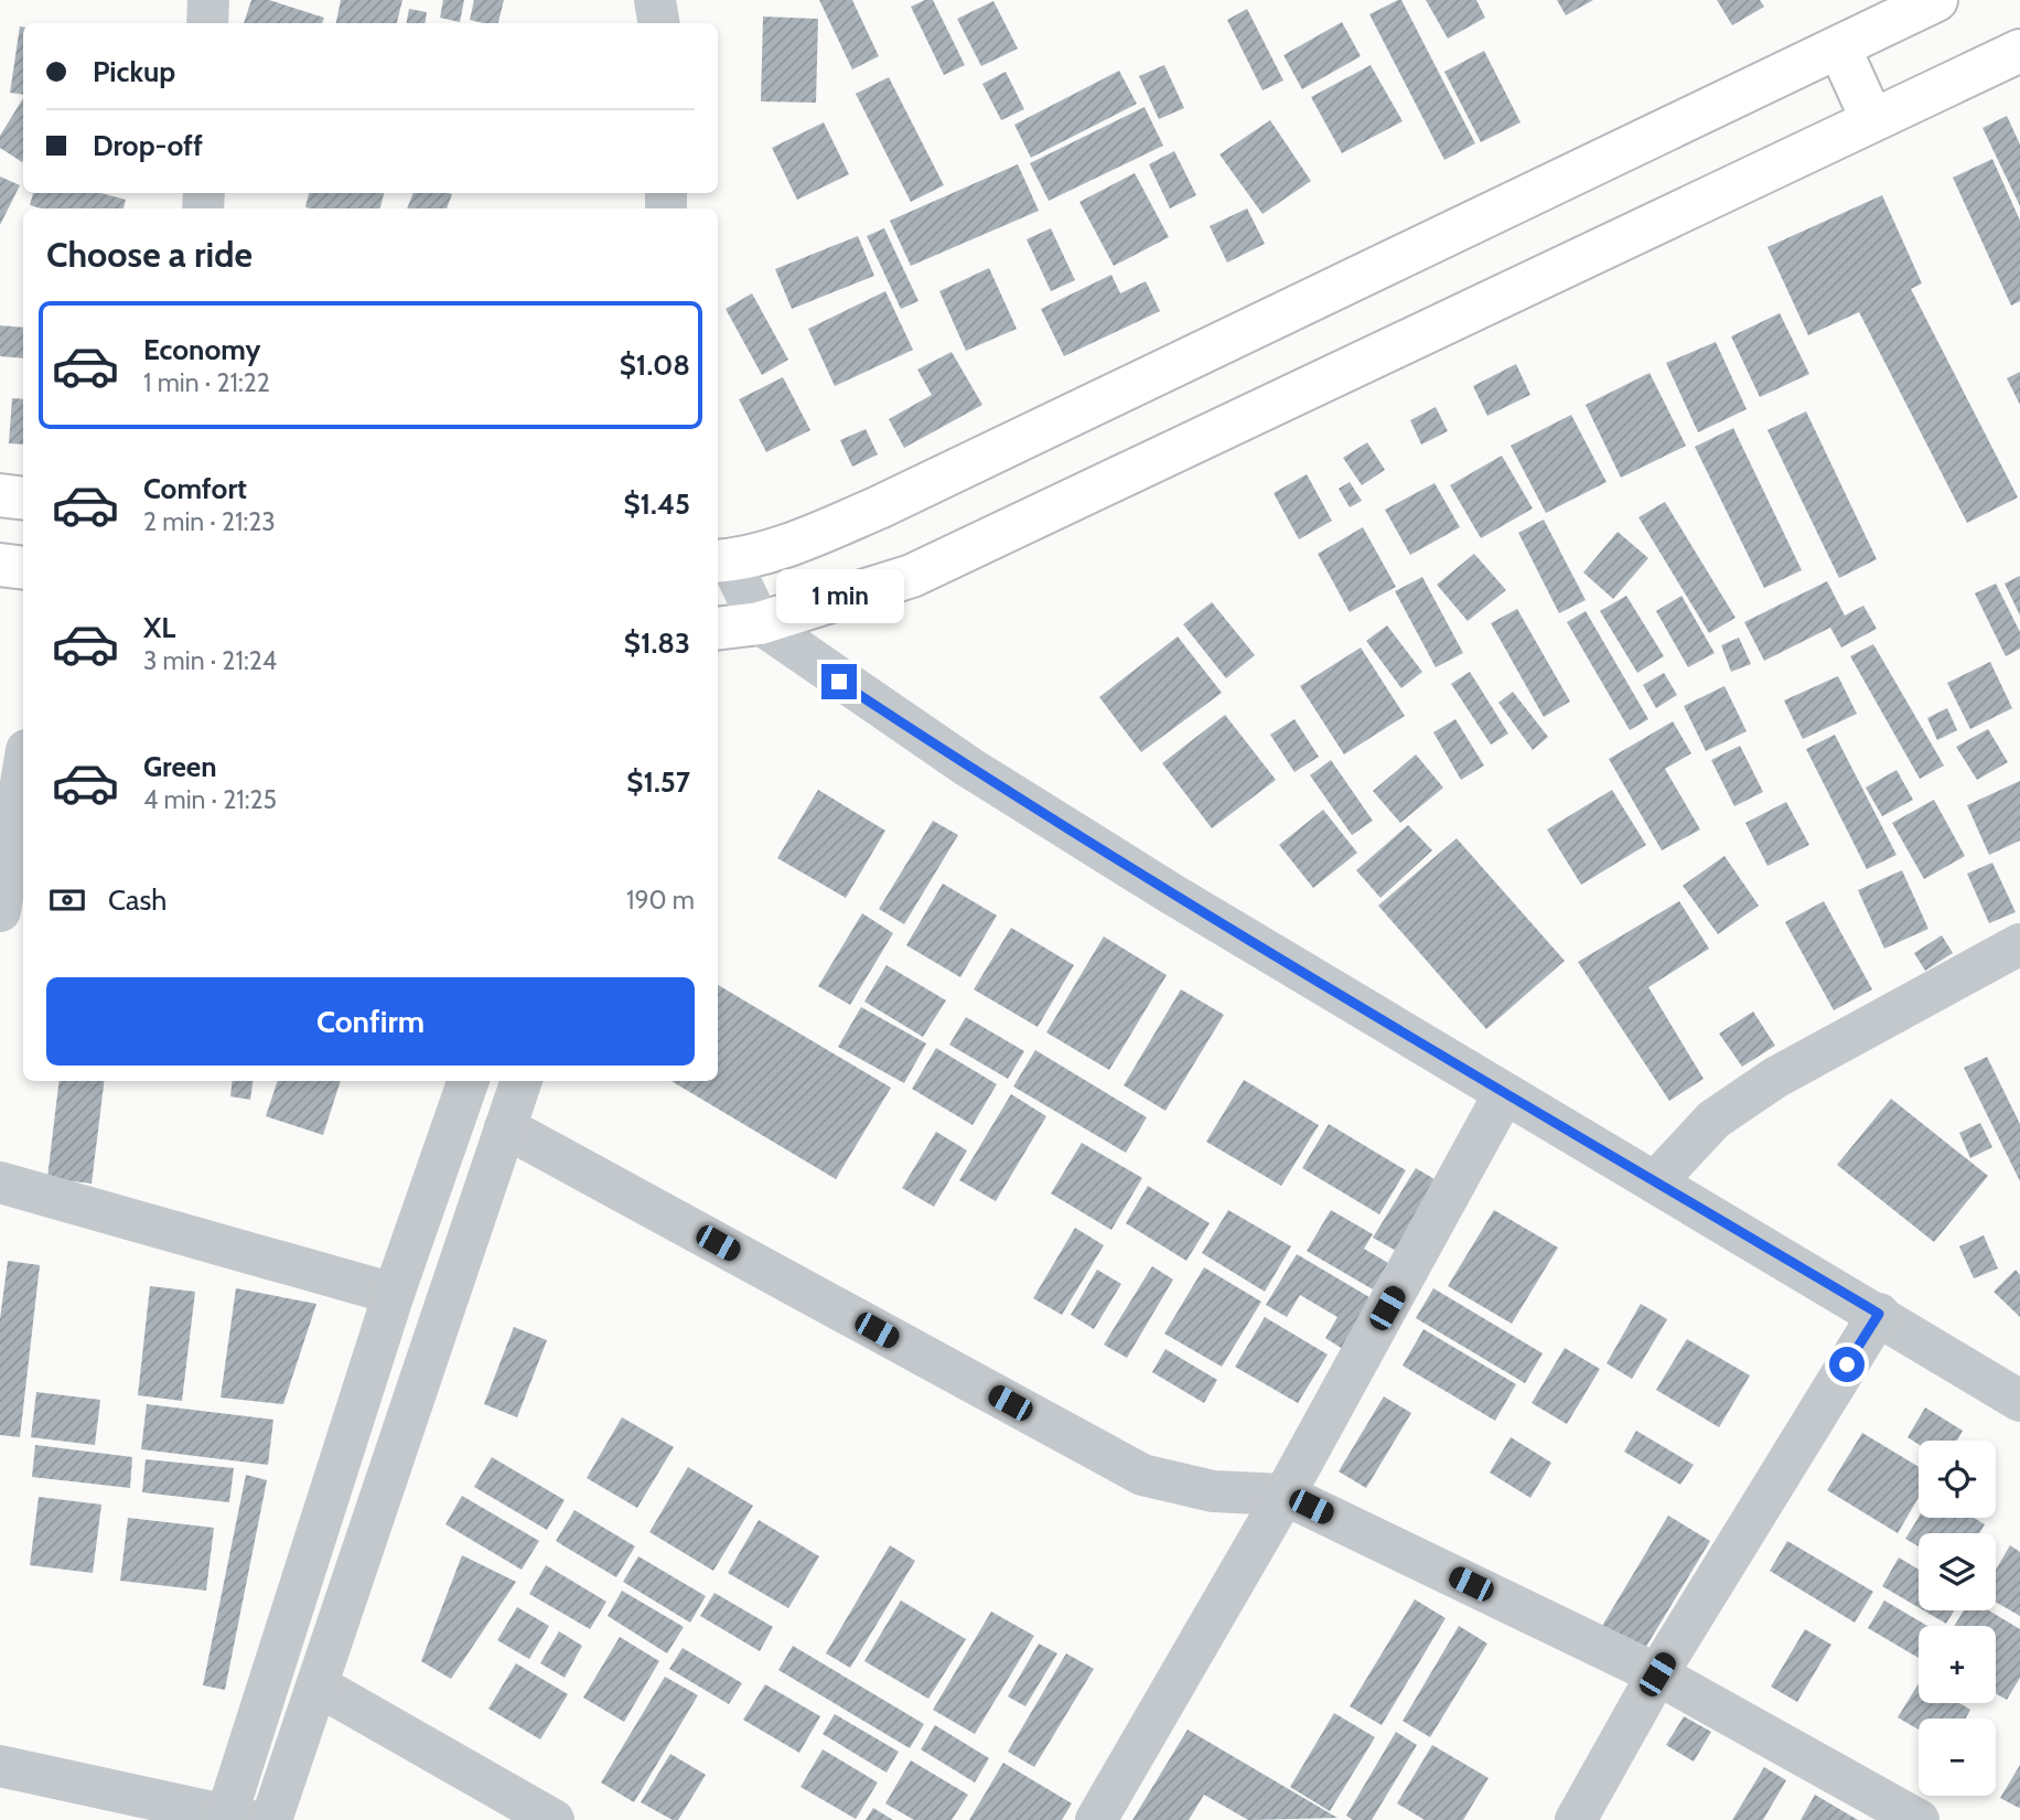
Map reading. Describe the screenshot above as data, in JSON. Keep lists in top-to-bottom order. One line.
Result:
{"page":{"banner":["Pickup","Drop-off"],"heading":"Choose a ride","list":[{"name":"Economy","note":"1 min · 21:22","value":"$1.08"},{"name":"Comfort","note":"2 min · 21:23","value":"$1.45"},{"name":"XL","note":"3 min · 21:24","value":"$1.83"},{"name":"Green","note":"4 min · 21:25","value":"$1.57"}],"bubble":"1 min","pay":["Cash","190 m"],"buttons":"Confirm","map_buttons":["+","−"]}}
